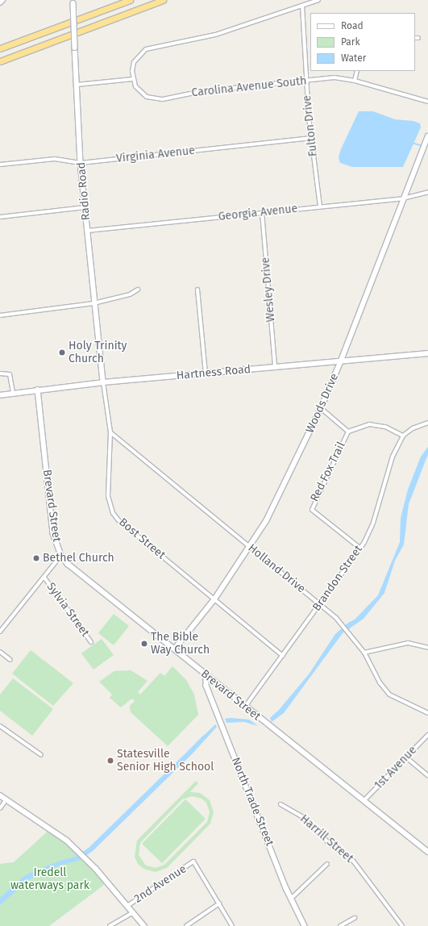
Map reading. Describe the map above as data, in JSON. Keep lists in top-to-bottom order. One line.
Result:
{"streets":{"street":["Carolina Avenue South","Fulton Drive","Virginia Avenue","Radio Road","Georgia Avenue","Wesley Drive","Hartness Road","Woods Drive","Red Fox Trail","Brevard Street","Bost Street","Holland Drive","Brandon Street","Sylvia Street","1st Avenue","North Trade Street","Harrill Street","2nd Avenue"]},"crossings":[["Carolina Avenue South","Fulton Drive"],["Fulton Drive","Virginia Avenue"],["Fulton Drive","Georgia Avenue"],["Virginia Avenue","Radio Road"],["Radio Road","Georgia Avenue"],["Radio Road","Hartness Road"],["Radio Road","Bost Street"],["Georgia Avenue","Wesley Drive"],["Georgia Avenue","Woods Drive"],["Wesley Drive","Hartness Road"],["Hartness Road","Woods Drive"],["Hartness Road","Brevard Street"],["Hartness Road","Bost Street"],["Woods Drive","Brevard Street"],["Woods Drive","Bost Street"],["Woods Drive","Holland Drive"],["Red Fox Trail","Brandon Street"],["Brevard Street","Brandon Street"],["Brevard Street","1st Avenue"],["Brevard Street","North Trade Street"],["Bost Street","Holland Drive"],["Bost Street","Brandon Street"],["Holland Drive","Brandon Street"]],"parks":["Iredell waterways park"],"places":["Holy Trinity Church","Bethel Church","The Bible Way Church","Statesville Senior High School"],"legend":["Road","Park","Water"]}
